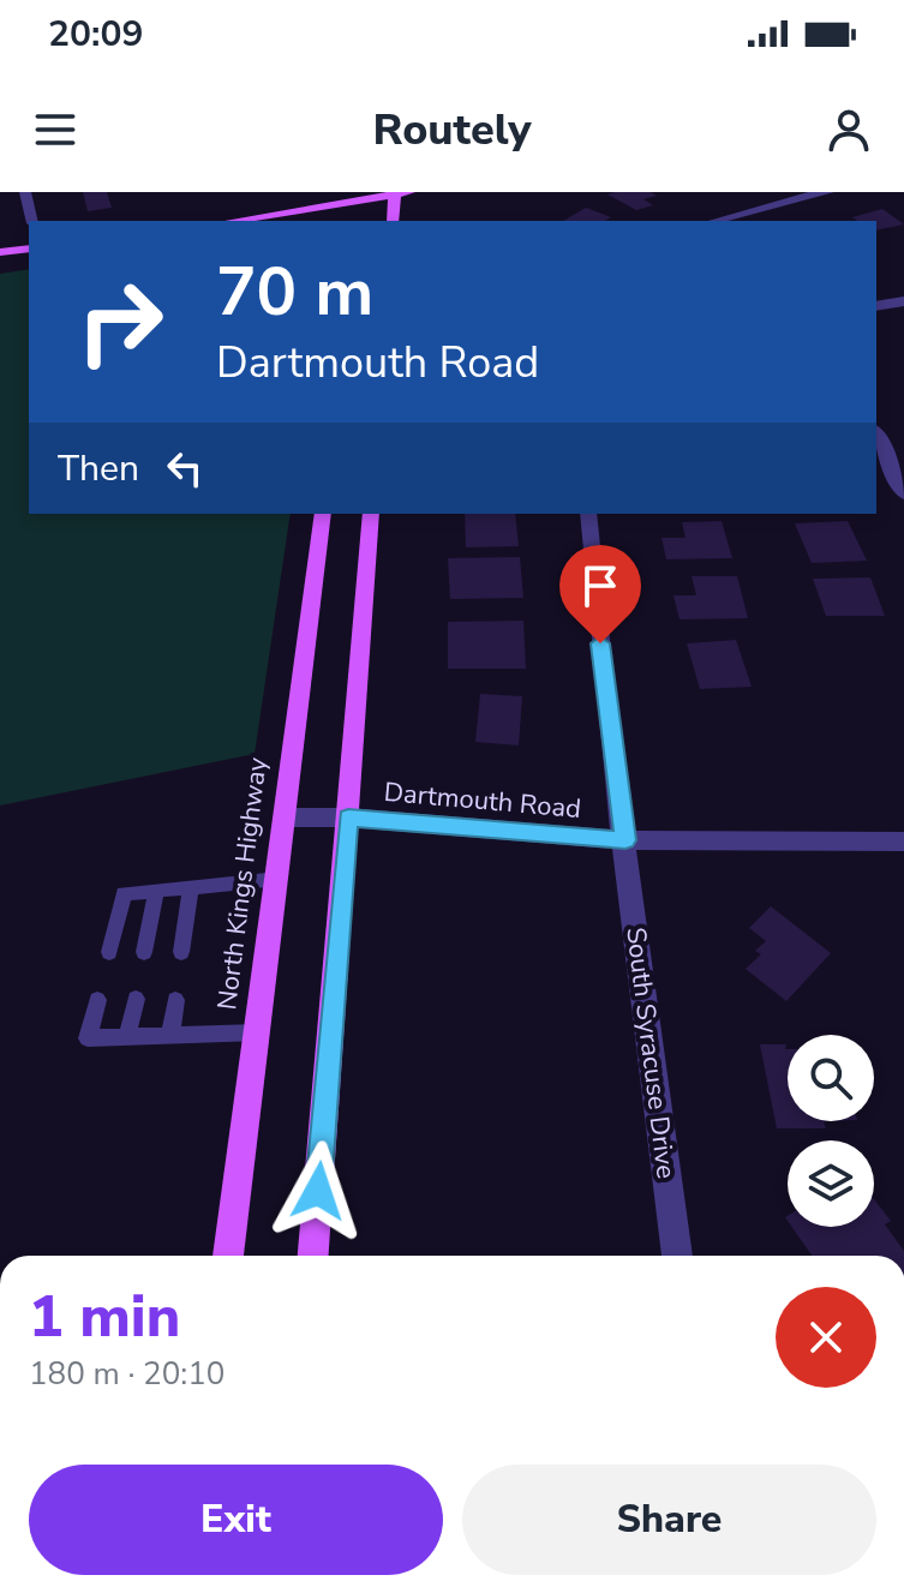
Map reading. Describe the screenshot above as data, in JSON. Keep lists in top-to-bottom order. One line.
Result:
{"streets":{"main road":["North Kings Highway"],"street":["Dartmouth Road","South Syracuse Drive"]},"crossings":[["Dartmouth Road","North Kings Highway"],["Dartmouth Road","South Syracuse Drive"]],"page":{"status":"20:09","header":"Routely","turn":["70 m","Dartmouth Road"],"then":"Then","heading":["1 min","180 m · 20:10"],"buttons":["Exit","Share"]}}
